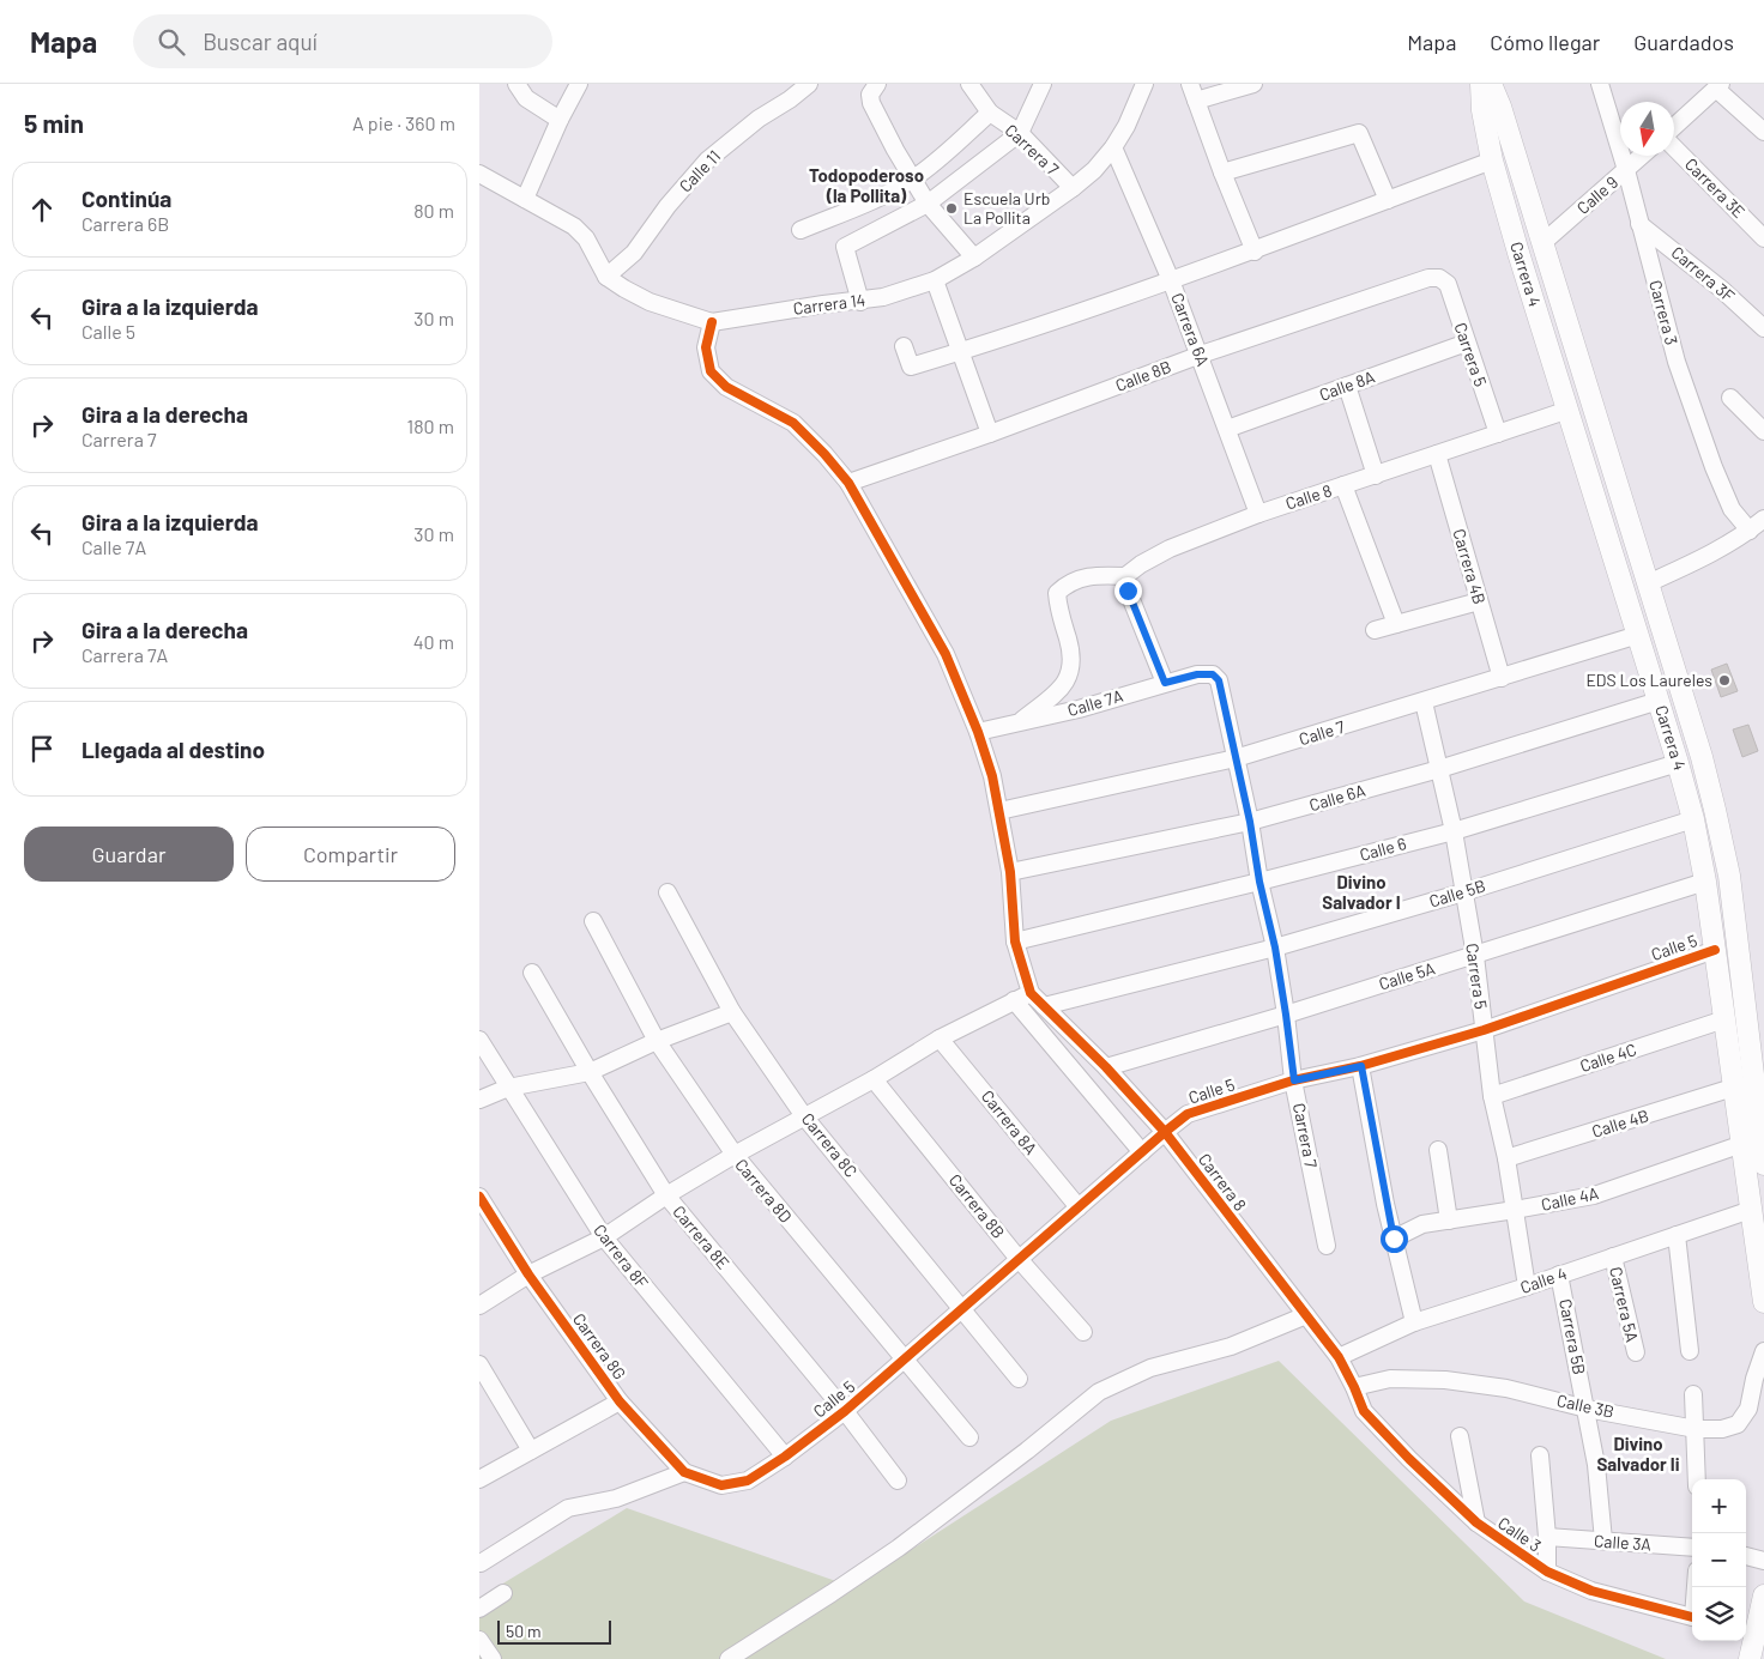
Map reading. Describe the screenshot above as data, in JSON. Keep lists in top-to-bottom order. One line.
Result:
{"streets":{"main road":["Carrera 4"],"street":["Carrera 7","Calle 11","Carrera 3E","Calle 9","Carrera 3F","Carrera 14","Carrera 3","Carrera 6A","Carrera 5","Calle 8B","Calle 8A","Calle 8","Carrera 4B","Calle 7A","Calle 7","Calle 6A","Calle 6","Calle 5B","Calle 5","Calle 5A","Calle 4C","Carrera 8A","Calle 4B","Carrera 8C","Carrera 8","Carrera 8D","Calle 4A","Carrera 8B","Carrera 8E","Carrera 8F","Calle 4","Carrera 5A","Carrera 5B","Carrera 8G","Calle 3B","Calle 3","Calle 3A"]},"crossings":[["Carrera 7","Carrera 14"],["Carrera 7","Calle 7A"],["Carrera 7","Calle 7"],["Carrera 7","Calle 6A"],["Carrera 7","Calle 6"],["Carrera 7","Calle 5B"],["Carrera 7","Calle 5"],["Carrera 7","Calle 5A"],["Calle 11","Carrera 14"],["Calle 9","Carrera 4"],["Calle 9","Carrera 3"],["Carrera 4","Calle 8"],["Carrera 4","Calle 7"],["Carrera 4","Calle 6A"],["Carrera 4","Calle 6"],["Carrera 4","Calle 5B"],["Carrera 4","Calle 5"],["Carrera 4","Calle 5A"],["Carrera 4","Calle 4C"],["Carrera 4","Calle 4B"],["Carrera 4","Calle 4A"],["Carrera 4","Calle 4"],["Carrera 3F","Carrera 3"],["Carrera 14","Carrera 6A"],["Carrera 6A","Calle 8B"],["Carrera 6A","Calle 8A"],["Carrera 6A","Calle 8"],["Carrera 5","Calle 8B"],["Carrera 5","Calle 8A"],["Carrera 5","Calle 8"],["Carrera 5","Calle 7"],["Carrera 5","Calle 6A"],["Carrera 5","Calle 6"],["Carrera 5","Calle 5B"],["Carrera 5","Calle 5"],["Carrera 5","Calle 5A"],["Carrera 5","Calle 4C"],["Carrera 5","Calle 4B"],["Carrera 5","Calle 4A"],["Carrera 5","Calle 4"],["Calle 8","Carrera 4B"],["Carrera 4B","Calle 7"],["Calle 5B","Carrera 8"],["Calle 5","Carrera 8A"],["Calle 5","Carrera 8C"],["Calle 5","Carrera 8"],["Calle 5","Carrera 8D"],["Calle 5","Carrera 8B"],["Calle 5","Carrera 8E"],["Calle 5","Carrera 8F"],["Calle 5","Carrera 8G"],["Calle 5A","Carrera 8"],["Carrera 8","Calle 4"],["Carrera 8","Calle 3B"],["Carrera 8","Calle 3"],["Calle 4","Carrera 5A"],["Calle 4","Carrera 5B"],["Carrera 5B","Calle 3B"],["Carrera 5B","Calle 3A"]],"districts":["Todopoderoso (la Pollita)","Divino Salvador I","Divino Salvador Ii"],"places":["Escuela Urb La Pollita","EDS Los Laureles"],"scale_bar":"50 m","north":"bottom","page":{"header":"Mapa","search":"Buscar aquí","nav":["Mapa","Cómo llegar","Guardados"],"heading":["5 min","A pie · 360 m"],"list":[["Continúa","Carrera 6B","80 m"],["Gira a la izquierda","Calle 5","30 m"],["Gira a la derecha","Carrera 7","180 m"],["Gira a la izquierda","Calle 7A","30 m"],["Gira a la derecha","Carrera 7A","40 m"],"Llegada al destino"],"buttons":["Guardar","Compartir"],"map_buttons":["+","−"],"scale":"50 m"}}
